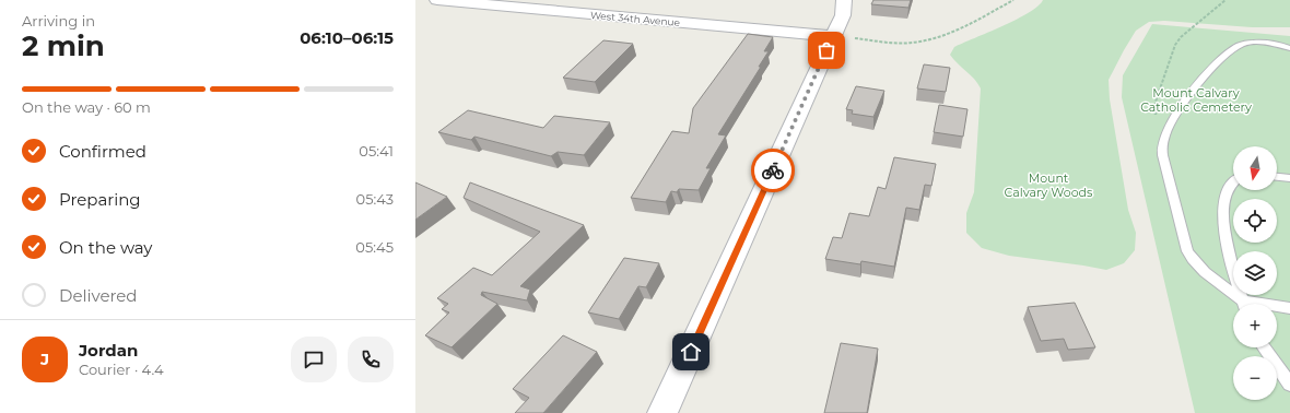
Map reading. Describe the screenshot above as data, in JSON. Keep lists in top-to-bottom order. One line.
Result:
{"streets":{"street":["West 34th Avenue"]},"parks":["Mount Calvary Catholic Cemetery","Mount Calvary Woods"],"north":"bottom","page":{"heading":["2 min","Arriving in","06:10–06:15"],"panel":["Jordan","Courier · 4.4"],"bar":"On the way · 60 m","list":[["Confirmed","05:41"],["Preparing","05:43"],["On the way","05:45"],"Delivered"],"map_buttons":["+","−"],"round":"J"}}
